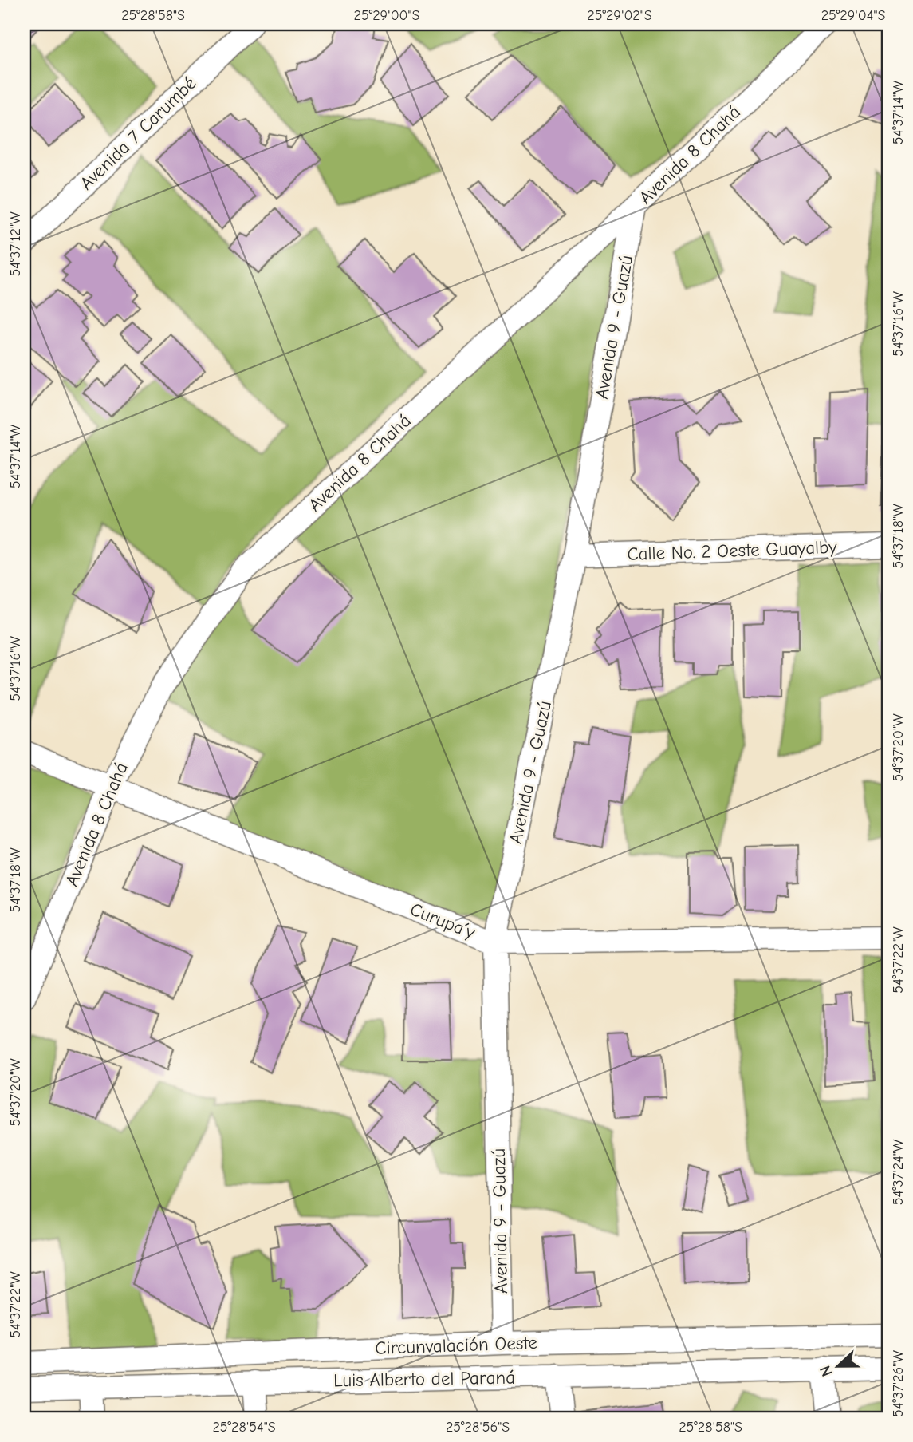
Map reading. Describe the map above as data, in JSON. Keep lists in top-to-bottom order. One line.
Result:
{"streets":{"street":["Avenida 7 Carumbé","Avenida 8 Chahá","Avenida 9 - Guazú","Calle No. 2 Oeste Guayalby","Curupa´y","Circunvalación Oeste","Luis Alberto del Paraná"]},"crossings":[["Avenida 8 Chahá","Avenida 9 - Guazú"],["Avenida 8 Chahá","Curupa´y"],["Avenida 9 - Guazú","Calle No. 2 Oeste Guayalby"],["Avenida 9 - Guazú","Curupa´y"],["Avenida 9 - Guazú","Circunvalación Oeste"]],"north":"left","coordinates":["25°28'58\"S","25°29'00\"S","25°29'02\"S","25°29'04\"S","54°37'14\"W","54°37'12\"W","54°37'16\"W","54°37'18\"W","54°37'20\"W","54°37'22\"W","54°37'24\"W","54°37'26\"W","25°28'54\"S","25°28'56\"S"]}
